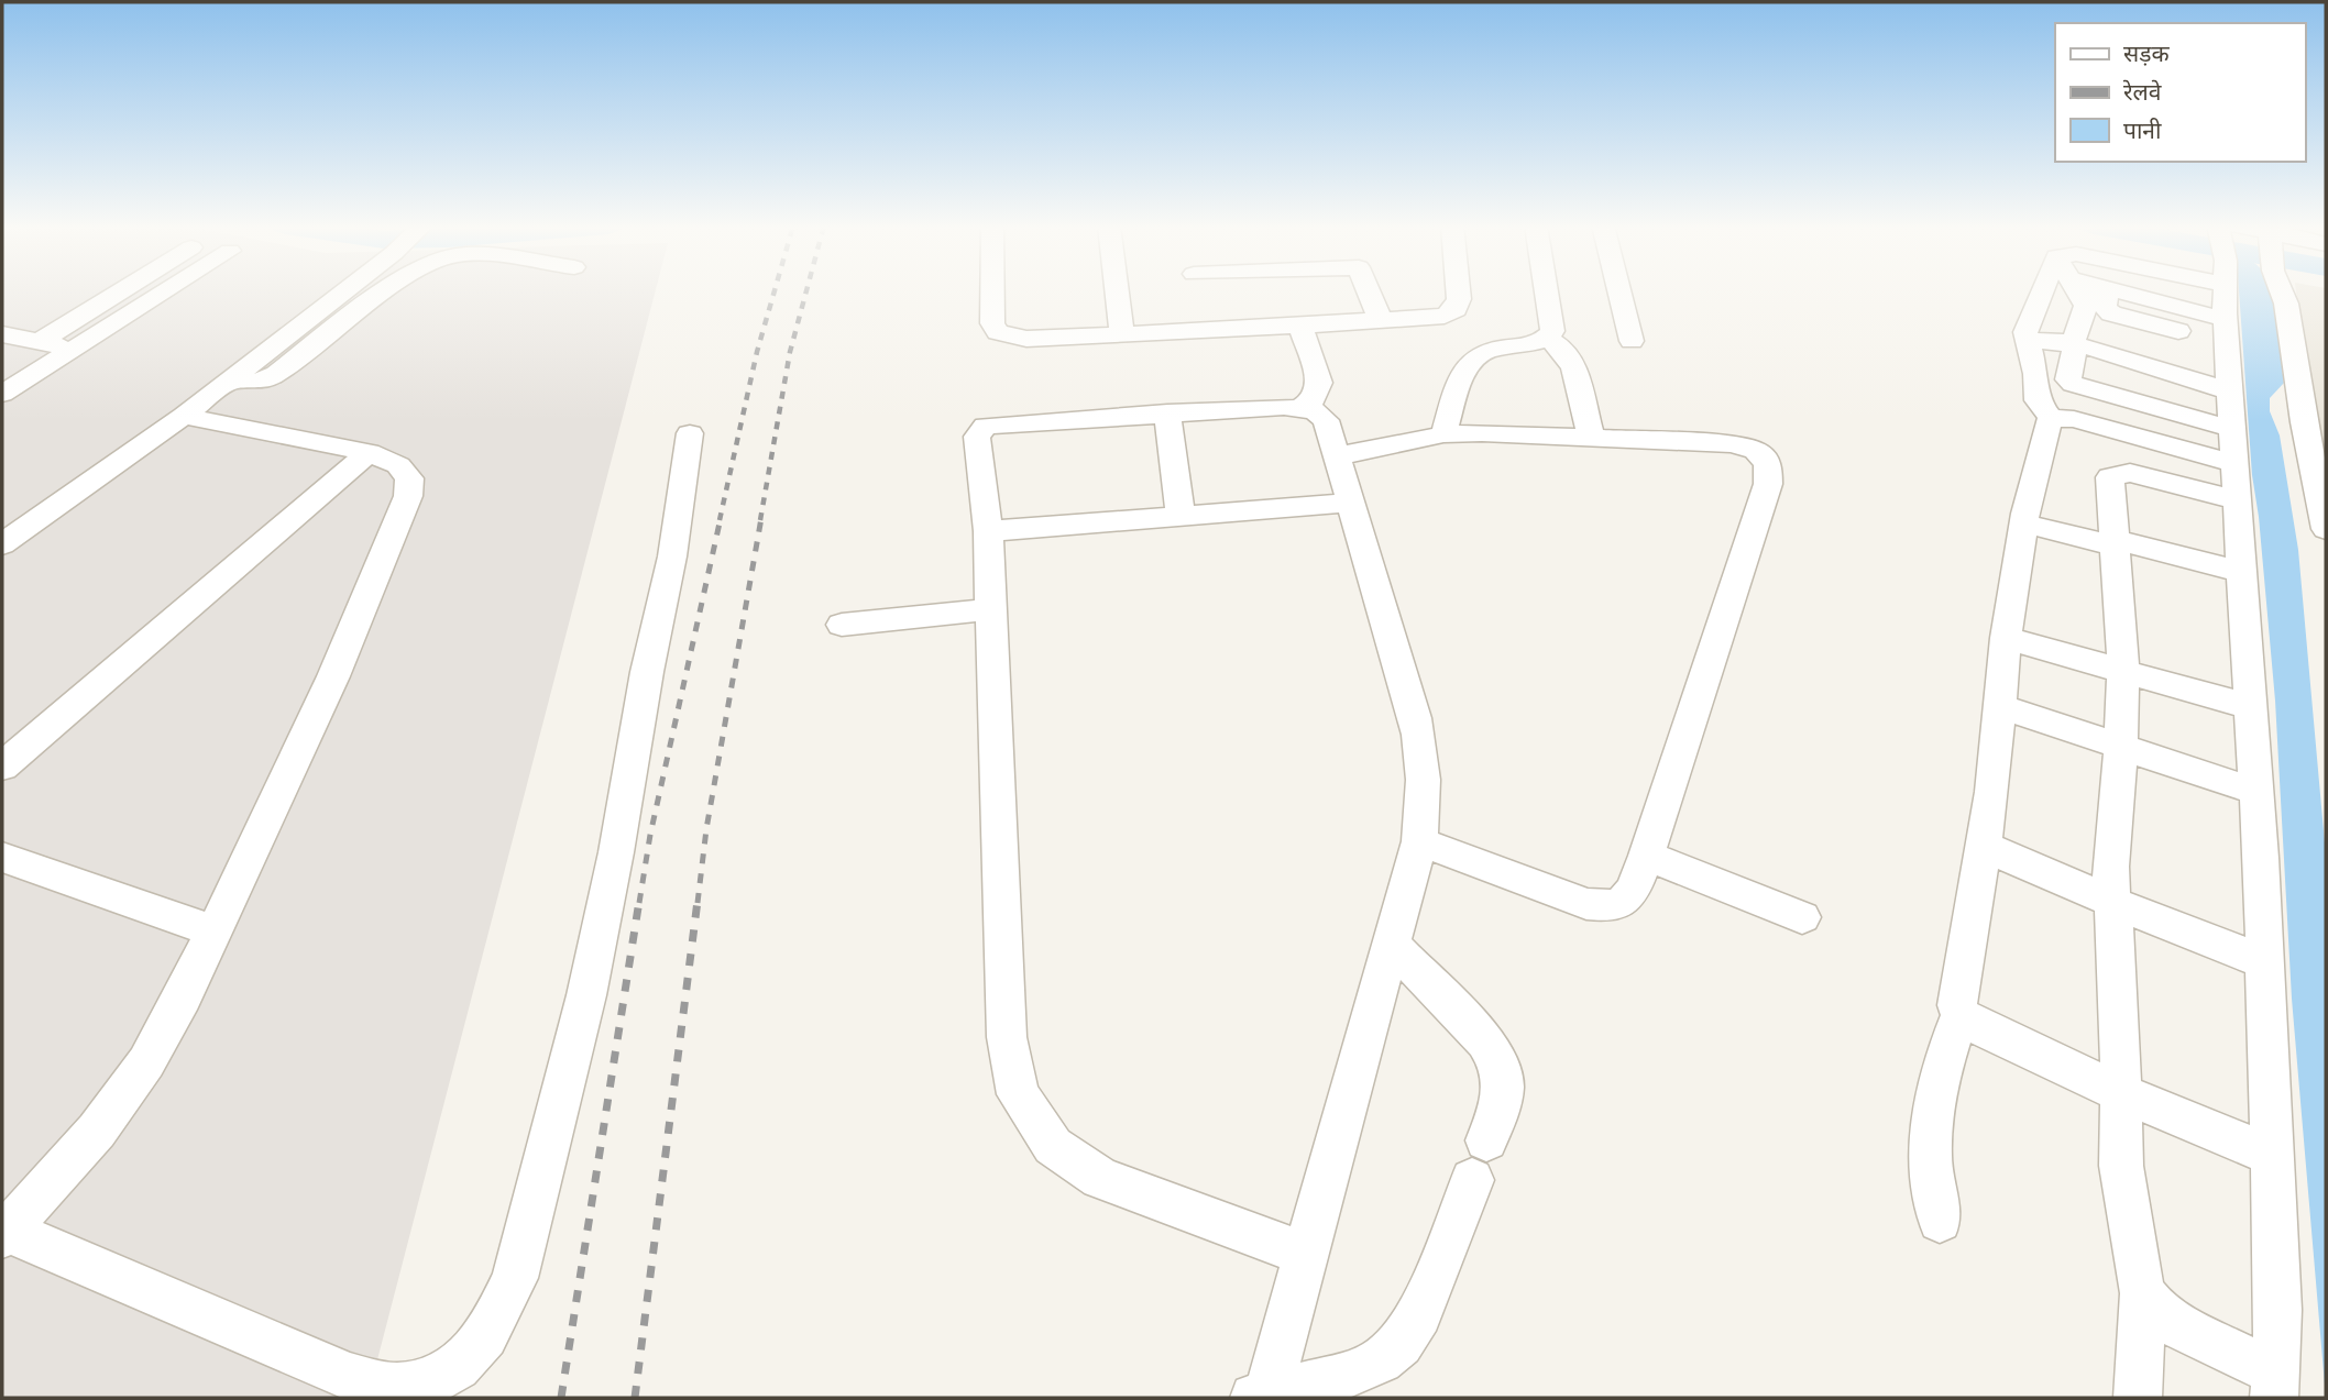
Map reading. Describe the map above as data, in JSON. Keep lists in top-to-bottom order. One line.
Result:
{"legend":["सड़क","रेलवे","पानी"]}
